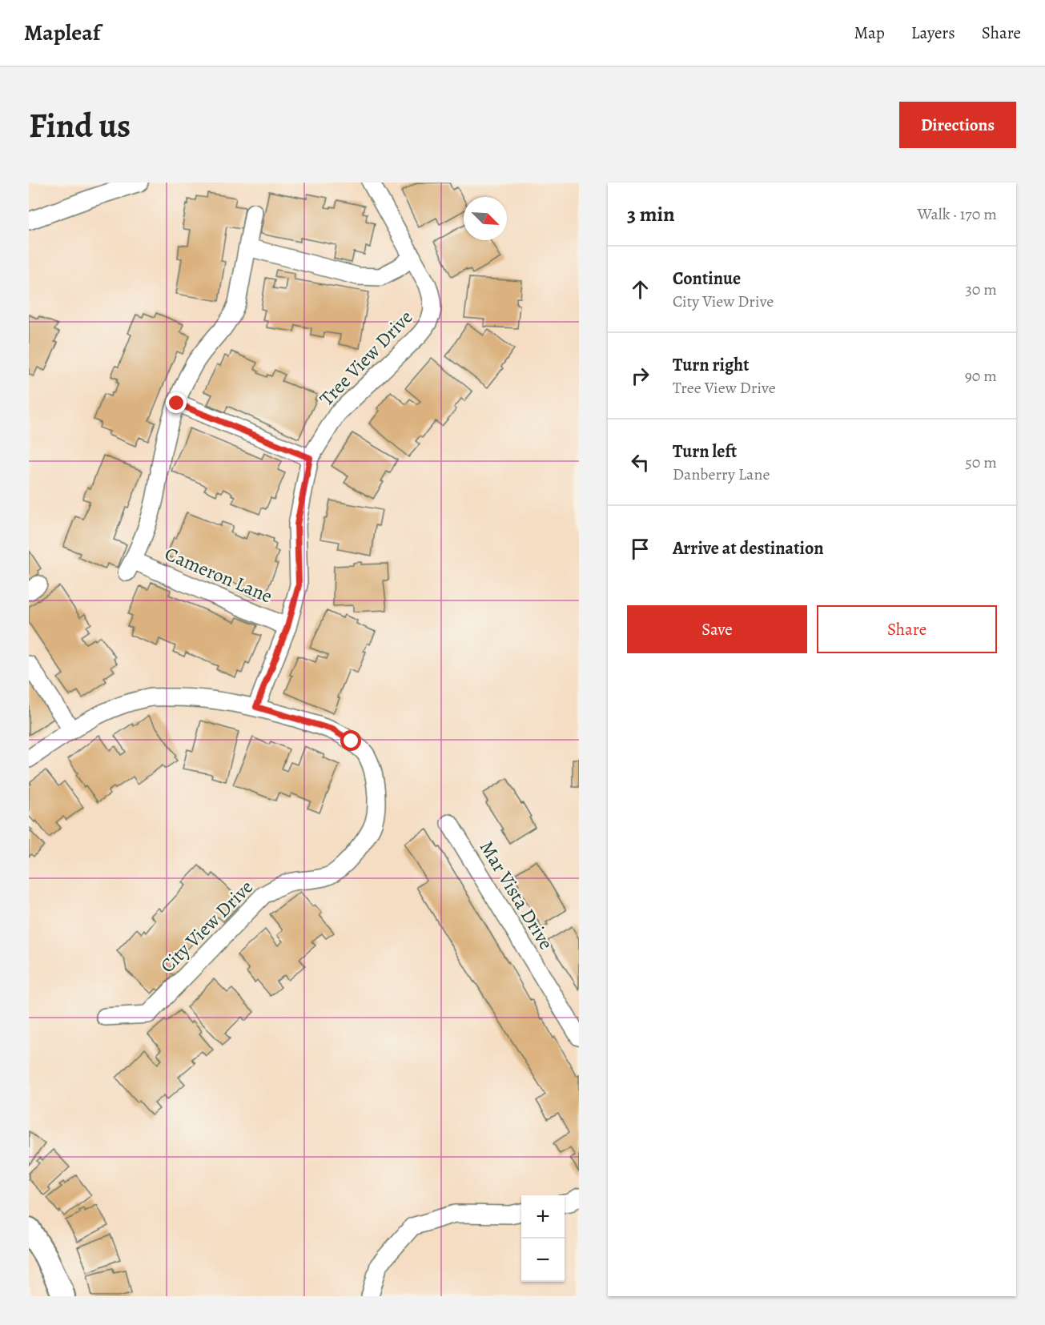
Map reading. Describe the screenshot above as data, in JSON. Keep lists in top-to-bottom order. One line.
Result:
{"streets":{"street":["Tree View Drive","Cameron Lane","Mar Vista Drive","City View Drive"]},"crossings":[["Tree View Drive","Cameron Lane"],["Tree View Drive","City View Drive"]],"north":"bottom right","page":{"header":"Mapleaf","nav":["Map","Layers","Share"],"buttons":["Directions",["Save","Share"]],"title":"Find us","heading":["3 min","Walk · 170 m"],"list":[["Continue","City View Drive","30 m"],["Turn right","Tree View Drive","90 m"],["Turn left","Danberry Lane","50 m"],"Arrive at destination"],"map_buttons":["+","−"]}}
